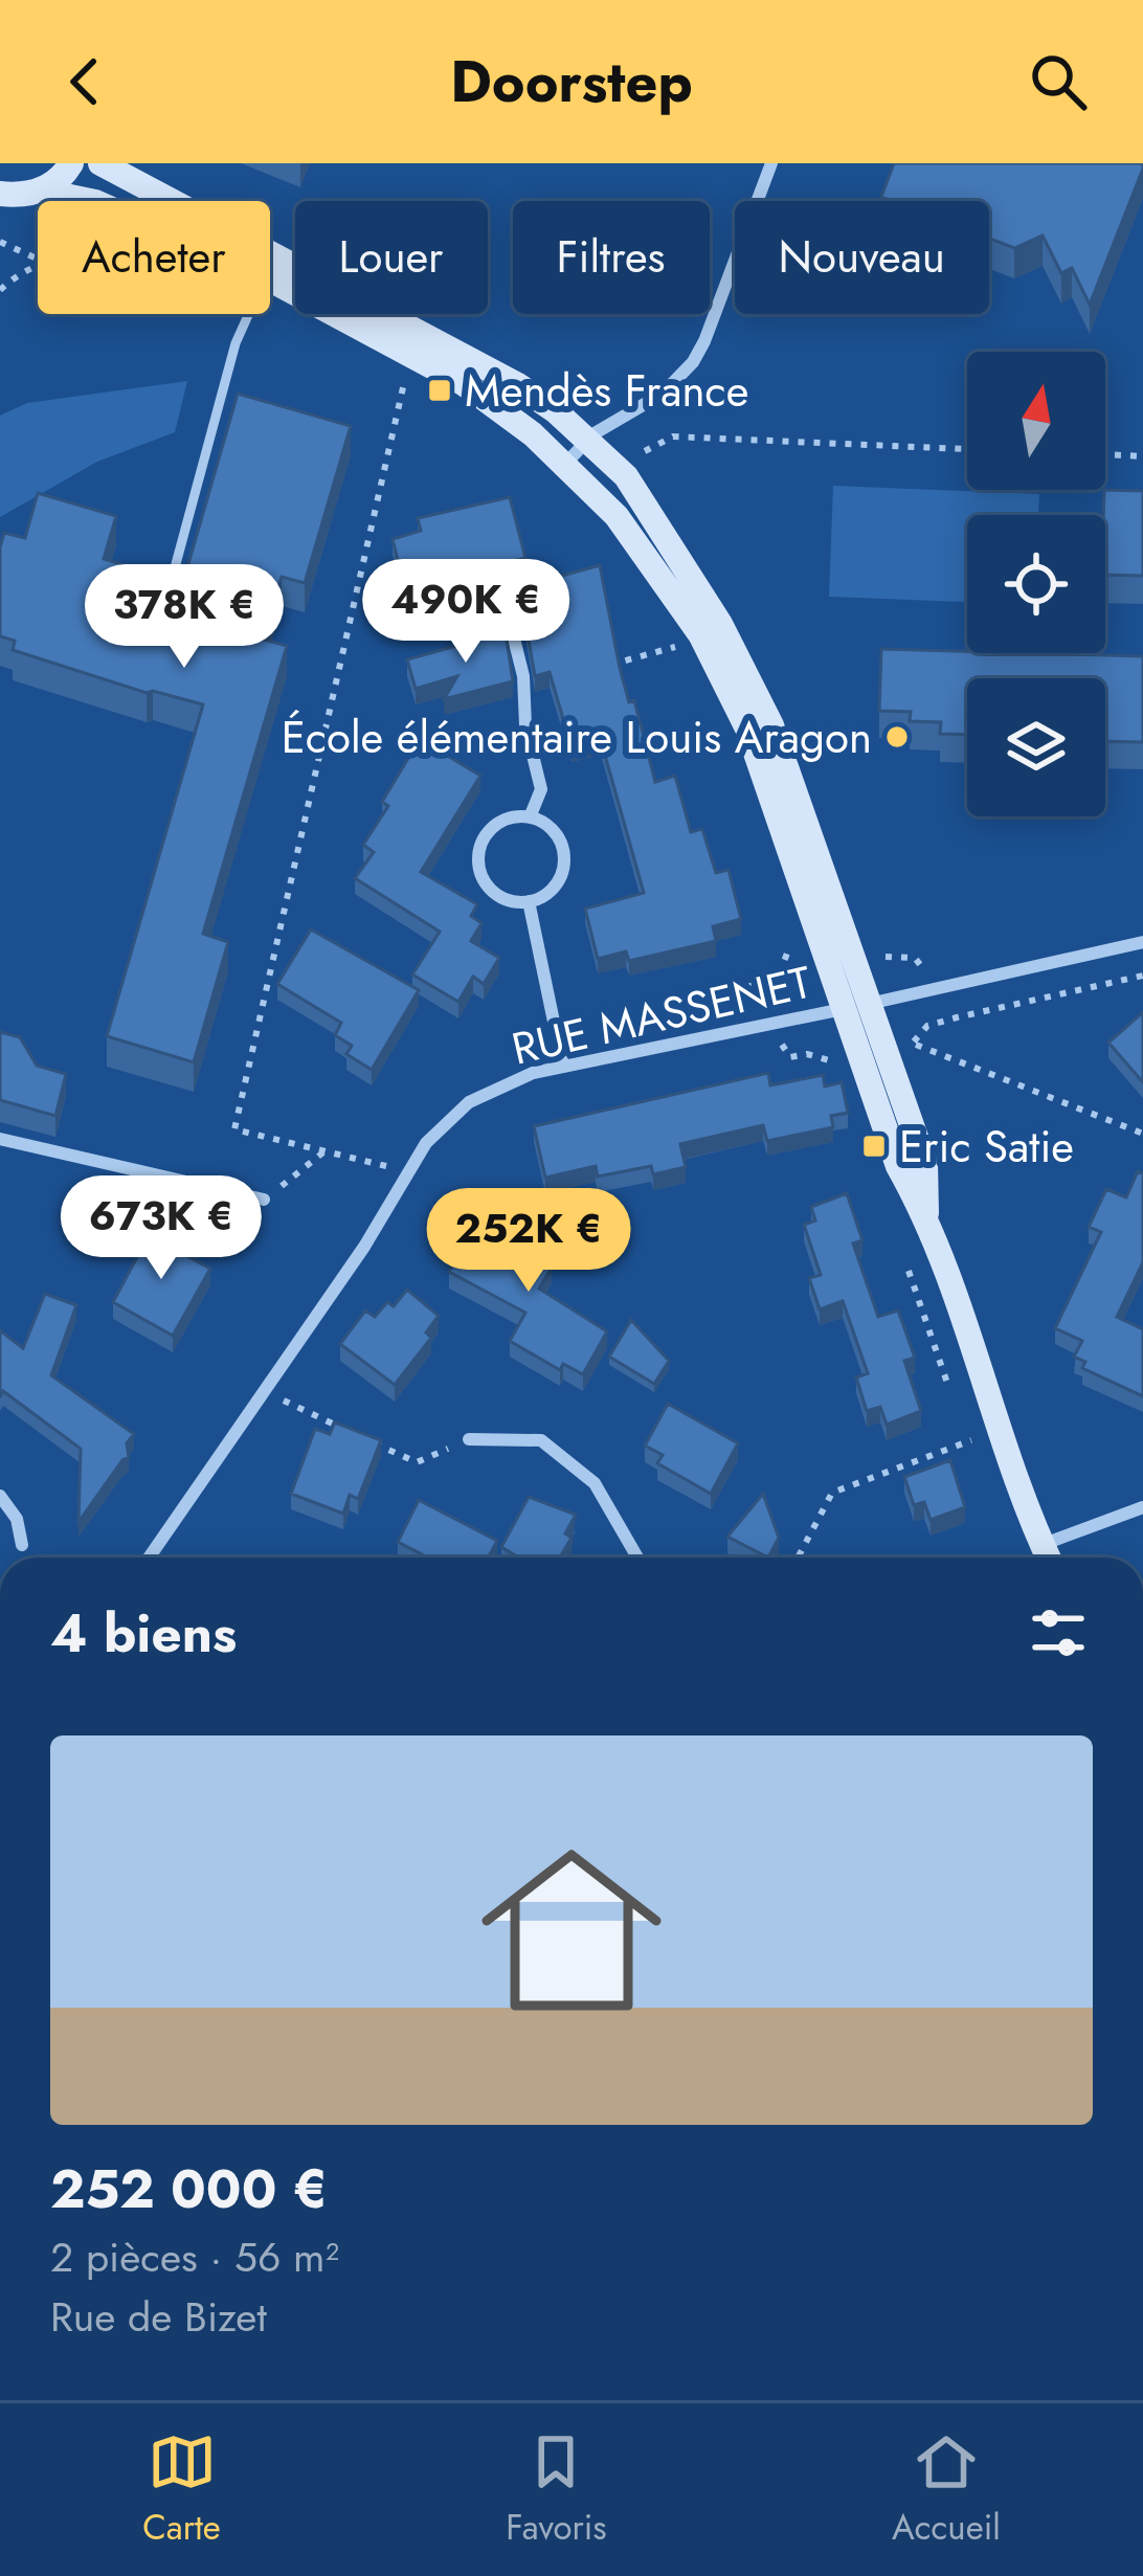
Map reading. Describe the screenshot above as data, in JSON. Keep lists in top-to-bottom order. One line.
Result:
{"streets":{"street":["RUE MASSENET"]},"places":{"transit":["Mendès France","Eric Satie"],"other":["École élémentaire Louis Aragon"]},"north":"top","page":{"header":"Doorstep","chip":["Acheter","Louer","Filtres","Nouveau"],"price":["490K €","378K €","673K €","252K €"],"heading":"4 biens","list":[{"name":"252 000 €","note":"2 pièces · 56 m² · Rue de Bizet"}],"tabs":["Carte","Favoris","Accueil"]}}
